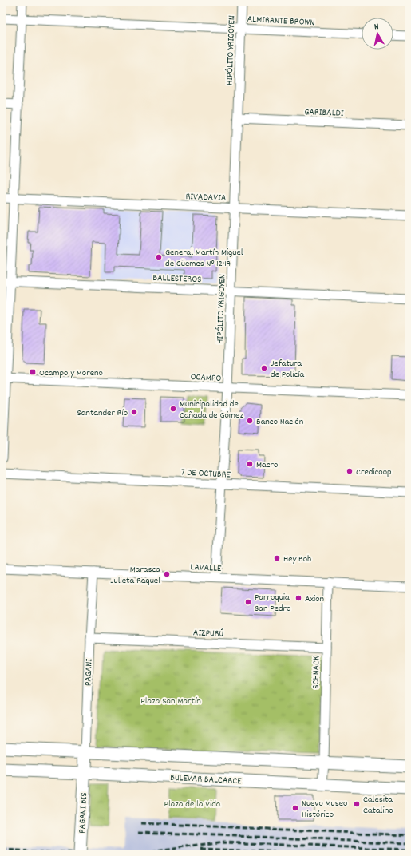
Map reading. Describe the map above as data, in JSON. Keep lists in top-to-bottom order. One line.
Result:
{"streets":{"main road":["PAGANI","BULEVAR BALCARCE","PAGANI BIS"],"street":["ALMIRANTE BROWN","HIPÓLITO YRIGOYEN","GARIBALDI","RIVADAVIA","BALLESTEROS","OCAMPO","7 DE OCTUBRE","LAVALLE","AIZPURÚ","SCHNACK"]},"crossings":[["ALMIRANTE BROWN","HIPÓLITO YRIGOYEN"],["HIPÓLITO YRIGOYEN","GARIBALDI"],["HIPÓLITO YRIGOYEN","RIVADAVIA"],["HIPÓLITO YRIGOYEN","BALLESTEROS"],["HIPÓLITO YRIGOYEN","OCAMPO"],["HIPÓLITO YRIGOYEN","7 DE OCTUBRE"],["HIPÓLITO YRIGOYEN","LAVALLE"],["LAVALLE","PAGANI"],["LAVALLE","SCHNACK"],["AIZPURÚ","PAGANI"],["AIZPURÚ","SCHNACK"],["PAGANI","BULEVAR BALCARCE"],["PAGANI","PAGANI BIS"],["SCHNACK","BULEVAR BALCARCE"],["BULEVAR BALCARCE","PAGANI BIS"]],"parks":["Plaza San Martín","Plaza de la Vida"],"places":{"other":["General Martín Miguel de Güemes N° 1249","Jefatura de Policía","Municipalidad de Cañada de Gómez","Santander Río","Banco Nación","Macro","Credicoop","Hey Bob","Marasca Julieta Raquel","Axion","Parroquia San Pedro","Calesita Catalino","Nuevo Museo Histórico"],"transit":["Ocampo y Moreno"]},"north":"top"}
